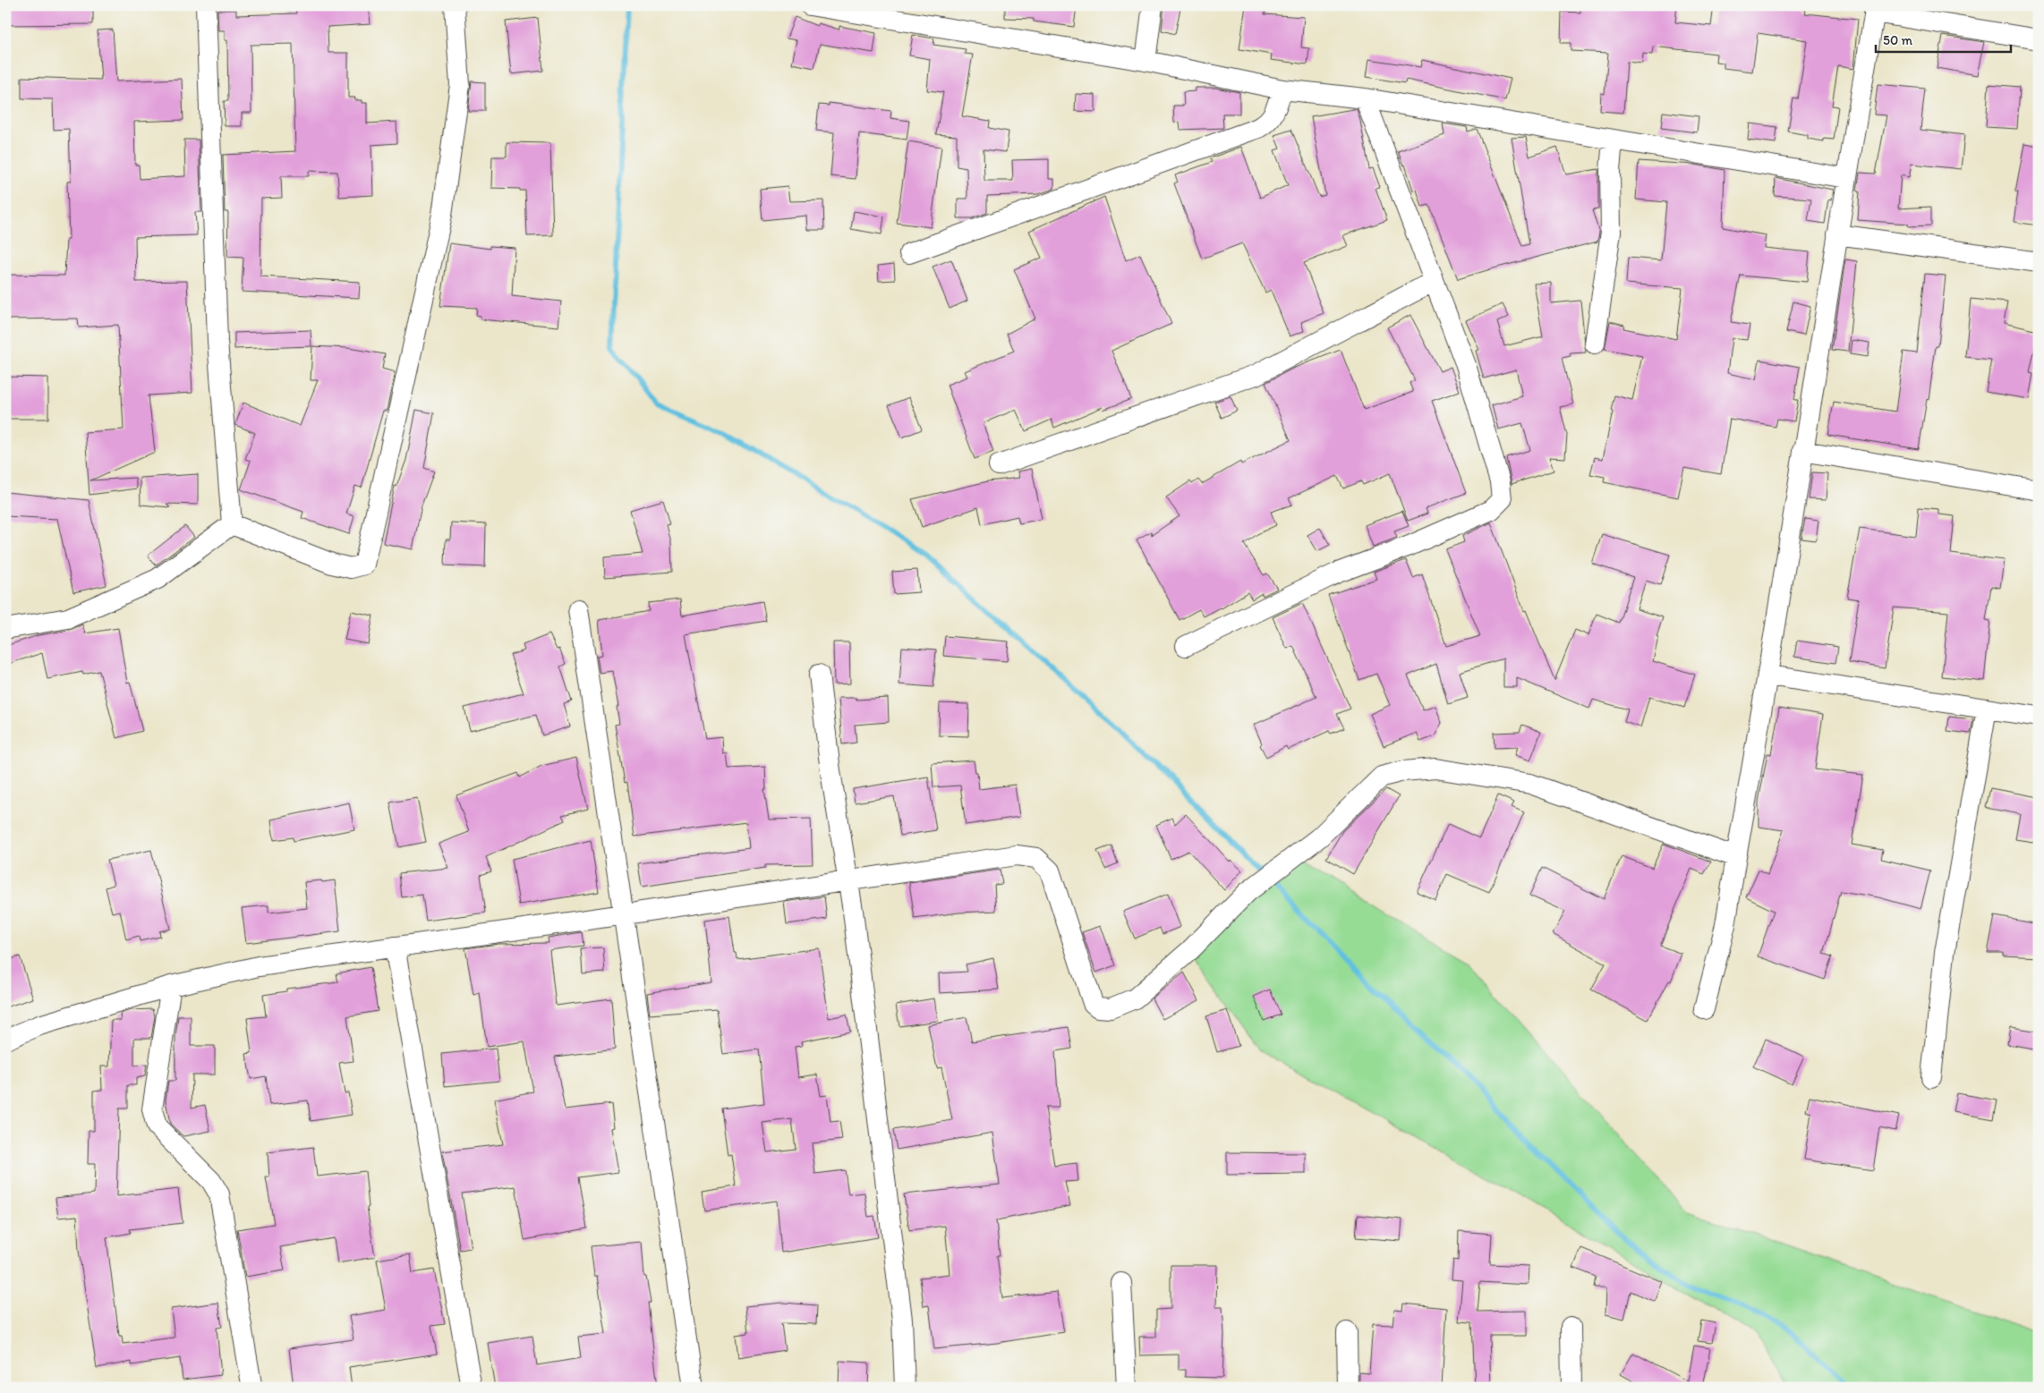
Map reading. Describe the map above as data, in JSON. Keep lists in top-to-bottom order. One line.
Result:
{"scale_bar":"50 m"}
